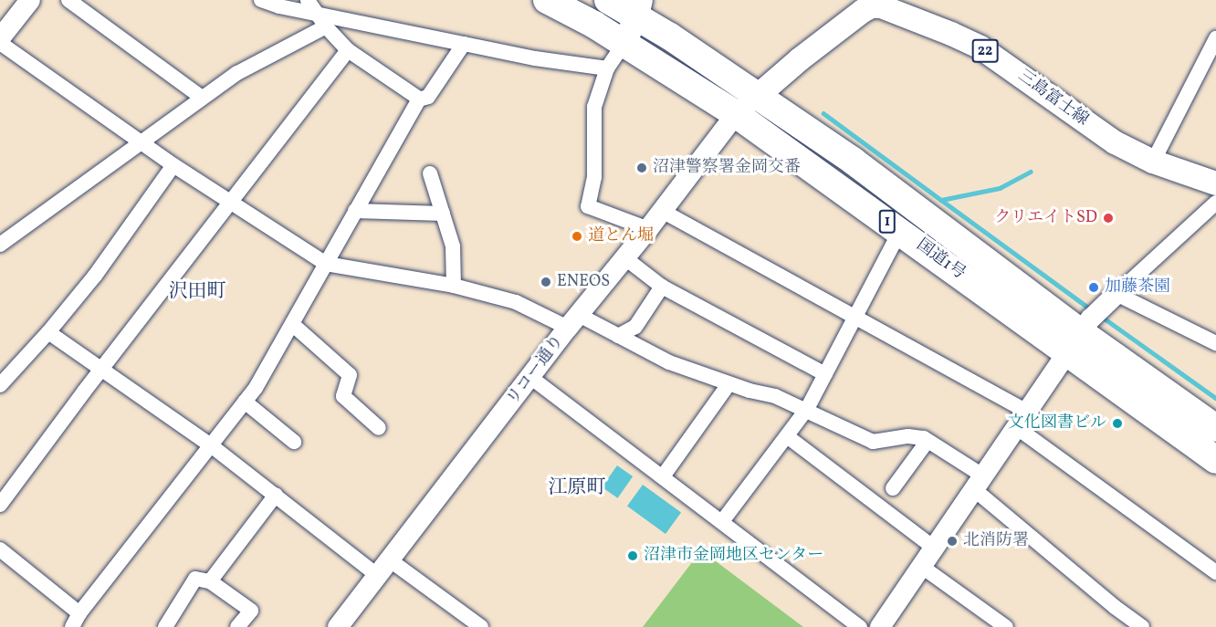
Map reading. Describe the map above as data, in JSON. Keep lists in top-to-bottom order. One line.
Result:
{"streets":{"highway":["1","国道1号"],"main road":["22","三島富士線","リコー通り"]},"crossings":[["三島富士線","国道1号"],["三島富士線","リコー通り"],["国道1号","リコー通り"]],"districts":["沢田町","江原町"],"places":["沼津警察署金岡交番","クリエイトSD","道とん堀","ENEOS","加藤茶園","文化図書ビル","北消防署","沼津市金岡地区センター"]}
